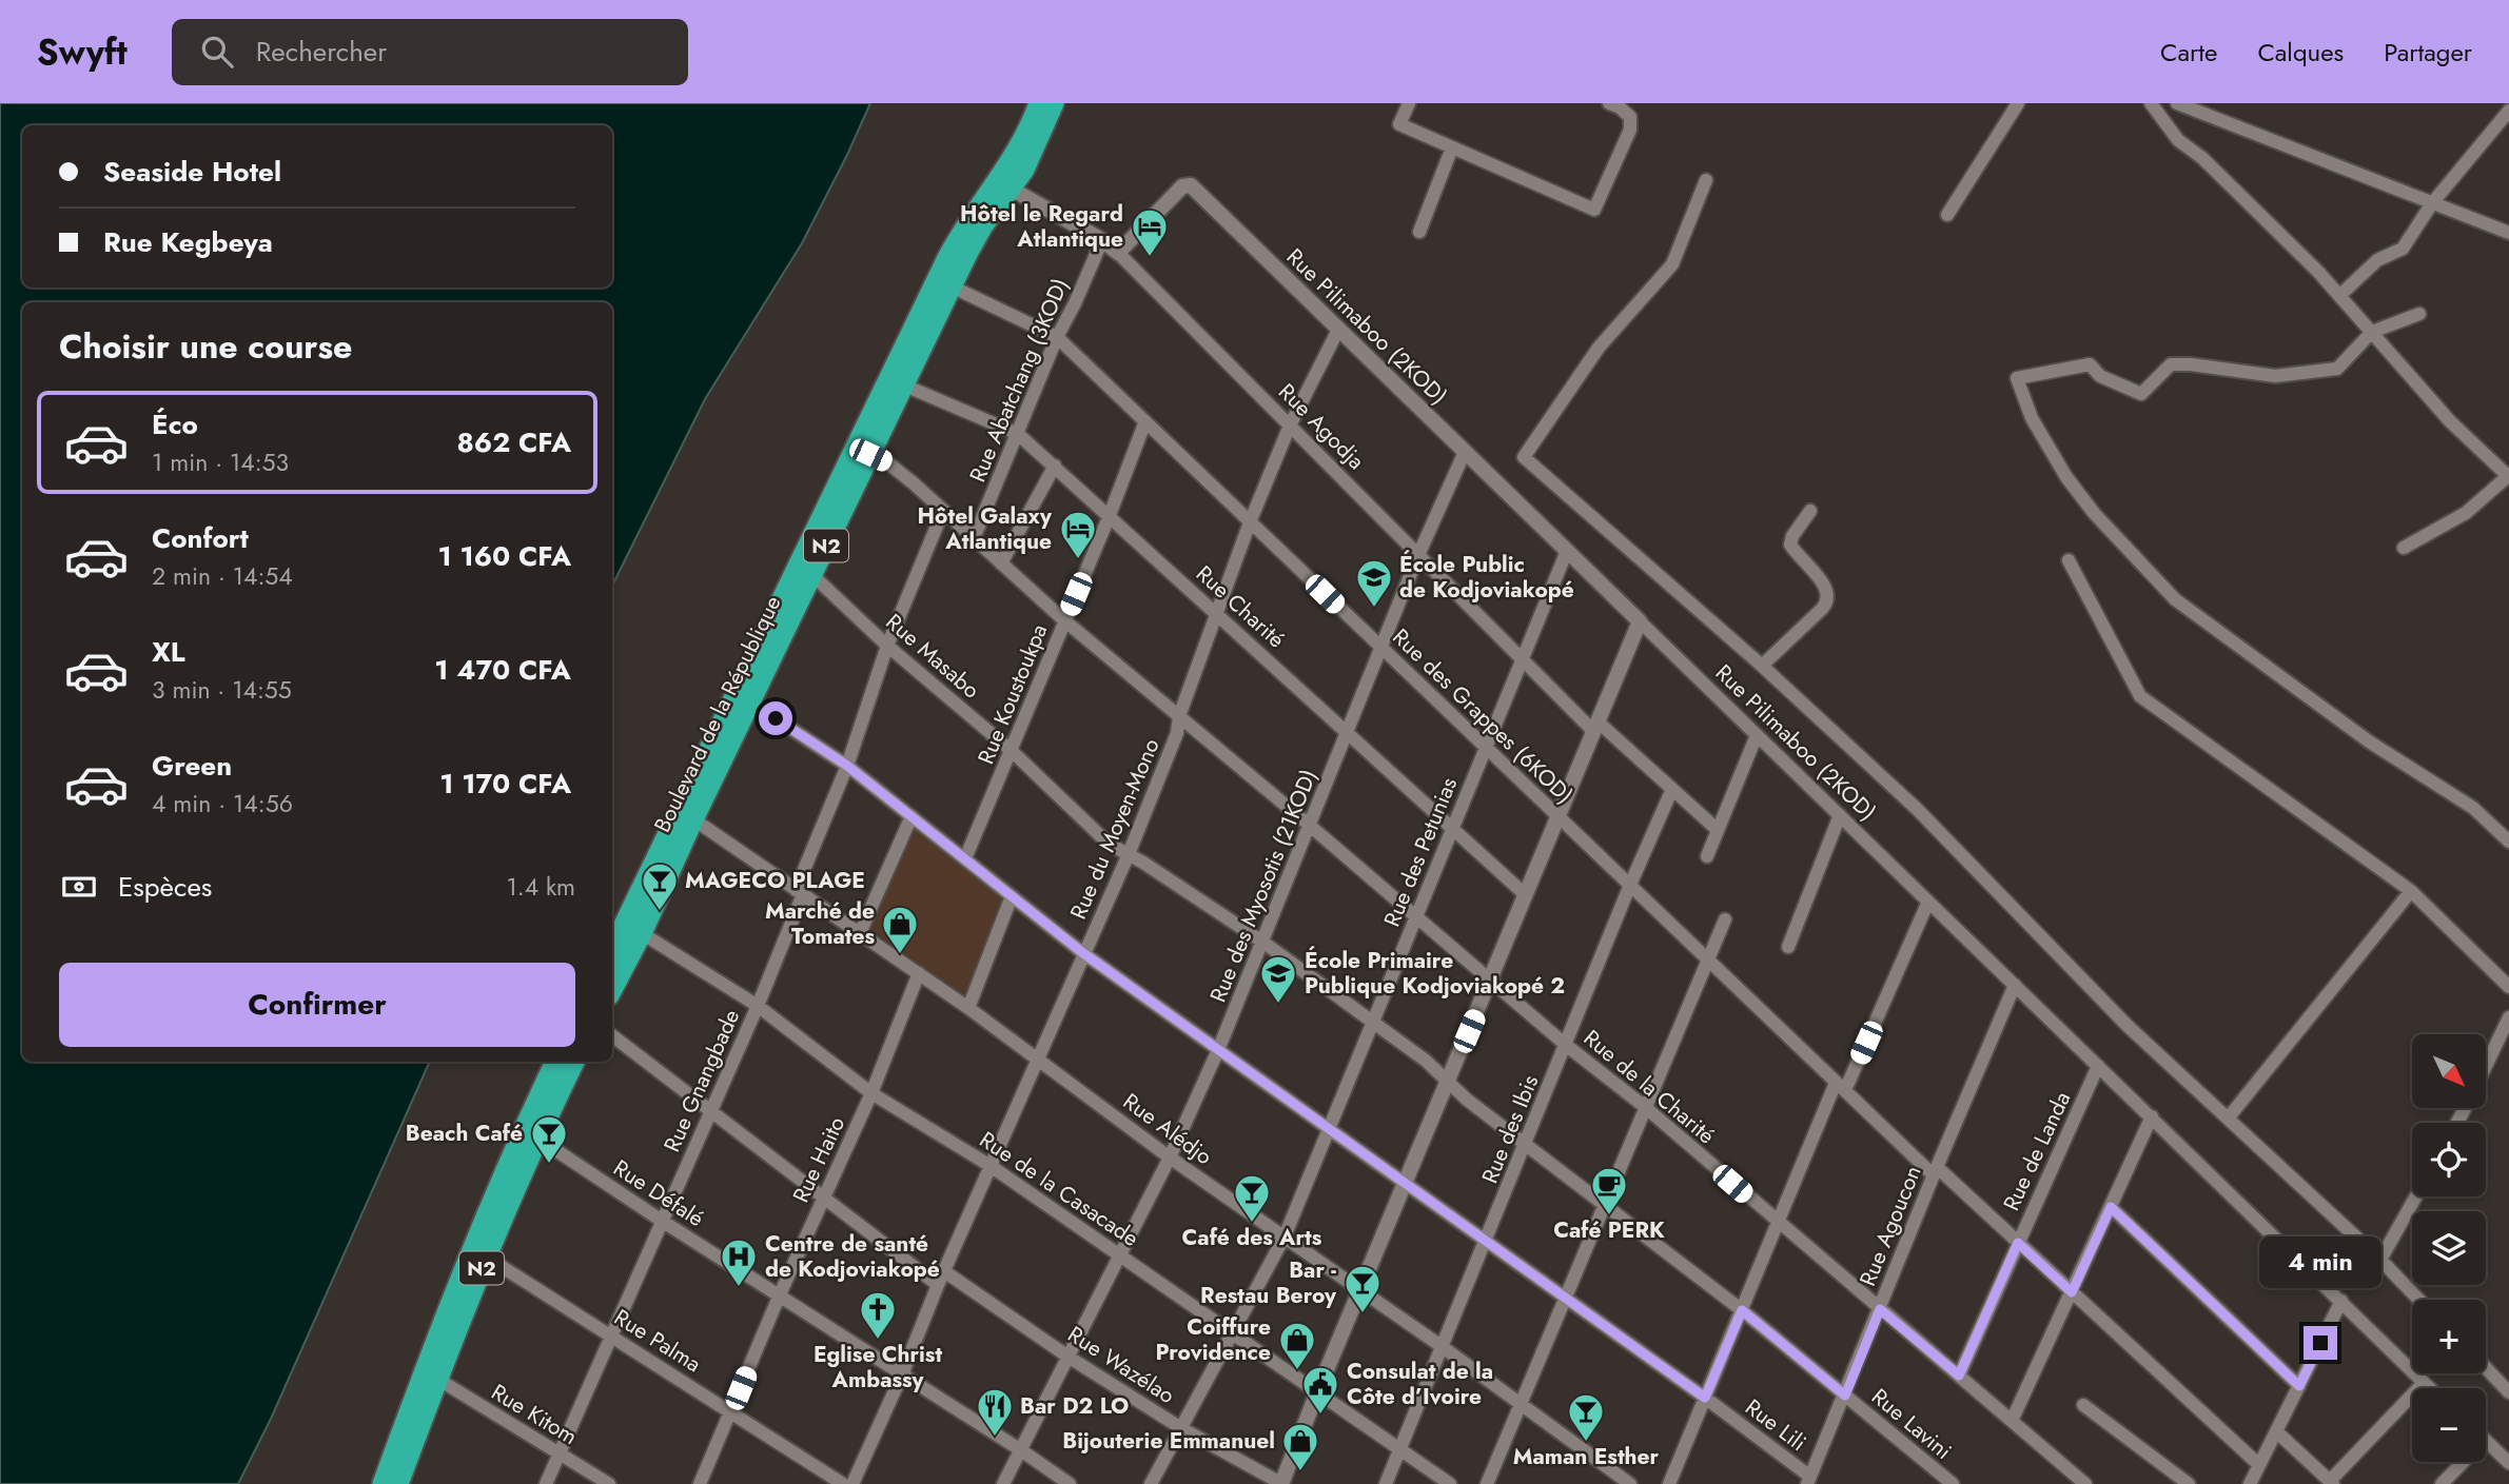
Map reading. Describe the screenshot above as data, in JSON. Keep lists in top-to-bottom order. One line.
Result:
{"streets":{"highway":["N2","Boulevard de la République"],"street":["Rue Pilimaboo (2KOD)","Rue Abatchang (3KOD)","Rue Agodja","Rue Charité","Rue Masabo","Rue Koustoukpa","Rue des Grappes (6KOD)","Rue du Moyen-Mono","Rue des Petunias","Rue des Myosotis (21KOD)","Rue Gnangbade","Rue de la Charité","Rue Alédjo","Rue des Ibis","Rue de Landa","Rue Haito","Rue de la Casacade","Rue Défalé","Rue Agoucon","Rue Palma","Rue Wazélao","Rue Kitom","Rue Lavini","Rue Lili"]},"crossings":[["Rue Pilimaboo (2KOD)","Rue Agodja"],["Rue Pilimaboo (2KOD)","Rue du Moyen-Mono"],["Rue Pilimaboo (2KOD)","Rue des Petunias"],["Rue Pilimaboo (2KOD)","Rue des Myosotis (21KOD)"],["Rue Pilimaboo (2KOD)","Rue de Landa"],["Rue Pilimaboo (2KOD)","Rue Agoucon"],["Rue Abatchang (3KOD)","Rue Agodja"],["Rue Abatchang (3KOD)","Rue Charité"],["Rue Abatchang (3KOD)","Rue des Grappes (6KOD)"],["Rue Abatchang (3KOD)","Rue de la Charité"],["Rue Agodja","Boulevard de la République"],["Rue Agodja","Rue du Moyen-Mono"],["Rue Agodja","Rue des Petunias"],["Rue Agodja","Rue des Myosotis (21KOD)"],["Rue Agodja","Rue des Ibis"],["N2","Rue Défalé"],["N2","Rue Palma"],["N2","Rue Kitom"],["Rue Charité","Rue Koustoukpa"],["Rue Charité","Boulevard de la République"],["Rue Charité","Rue du Moyen-Mono"],["Rue Charité","Rue des Petunias"],["Rue Charité","Rue des Myosotis (21KOD)"],["Rue Masabo","Rue Koustoukpa"],["Rue Masabo","Boulevard de la République"],["Rue Masabo","Rue du Moyen-Mono"],["Rue Masabo","Rue des Petunias"],["Rue Masabo","Rue des Myosotis (21KOD)"],["Rue Masabo","Rue Gnangbade"],["Rue Masabo","Rue des Ibis"],["Rue Masabo","Rue Lavini"],["Rue Koustoukpa","Rue des Grappes (6KOD)"],["Rue Koustoukpa","Rue de la Charité"],["Rue Koustoukpa","Rue Lili"],["Boulevard de la République","Rue des Grappes (6KOD)"],["Boulevard de la République","Rue de la Charité"],["Boulevard de la République","Rue Alédjo"],["Boulevard de la République","Rue de la Casacade"],["Boulevard de la République","Rue Lili"],["Rue des Grappes (6KOD)","Rue du Moyen-Mono"],["Rue des Grappes (6KOD)","Rue des Petunias"],["Rue des Grappes (6KOD)","Rue des Myosotis (21KOD)"],["Rue des Grappes (6KOD)","Rue des Ibis"],["Rue des Grappes (6KOD)","Rue de Landa"],["Rue des Grappes (6KOD)","Rue Agoucon"],["Rue du Moyen-Mono","Rue de la Charité"],["Rue du Moyen-Mono","Rue Alédjo"],["Rue du Moyen-Mono","Rue de la Casacade"],["Rue du Moyen-Mono","Rue Défalé"],["Rue du Moyen-Mono","Rue Wazélao"],["Rue du Moyen-Mono","Rue Lili"],["Rue des Petunias","Rue de la Charité"],["Rue des Petunias","Rue Alédjo"],["Rue des Petunias","Rue de la Casacade"],["Rue des Petunias","Rue Wazélao"],["Rue des Petunias","Rue Lili"],["Rue des Myosotis (21KOD)","Rue de la Charité"],["Rue des Myosotis (21KOD)","Rue Alédjo"],["Rue des Myosotis (21KOD)","Rue de la Casacade"],["Rue des Myosotis (21KOD)","Rue Défalé"],["Rue des Myosotis (21KOD)","Rue Wazélao"],["Rue des Myosotis (21KOD)","Rue Lili"],["Rue Gnangbade","Rue de la Charité"],["Rue Gnangbade","Rue Alédjo"],["Rue Gnangbade","Rue de la Casacade"],["Rue Gnangbade","Rue Défalé"],["Rue Gnangbade","Rue Palma"],["Rue Gnangbade","Rue Kitom"],["Rue Gnangbade","Rue Lili"],["Rue de la Charité","Rue des Ibis"],["Rue de la Charité","Rue de Landa"],["Rue de la Charité","Rue Agoucon"],["Rue Alédjo","Rue des Ibis"],["Rue Alédjo","Rue Haito"],["Rue des Ibis","Rue de la Casacade"],["Rue des Ibis","Rue Lavini"],["Rue des Ibis","Rue Lili"],["Rue Haito","Rue de la Casacade"],["Rue Haito","Rue Défalé"],["Rue Haito","Rue Palma"],["Rue Agoucon","Rue Lavini"],["Rue Agoucon","Rue Lili"]],"places":{"hotel":["Hôtel le Regard Atlantique","Hôtel Galaxy Atlantique"],"school or university":["École Public de Kodjoviakopé","École Primaire Publique Kodjoviakopé 2"],"bar":["MAGECO PLAGE","Beach Café","Café des Arts","Bar - Restau Beroy","Maman Esther"],"shop":["Marché de Tomates","Coiffure Providence","Bijouterie Emmanuel"],"cafe":["Café PERK"],"hospital":["Centre de santé de Kodjoviakopé"],"church":["Eglise Christ Ambassy"],"public building":["Consulat de la Côte d’Ivoire"],"restaurant":["Bar D2 LO"]},"north":"bottom right","page":{"header":"Swyft","search":"Rechercher","nav":["Carte","Calques","Partager"],"banner":["Seaside Hotel","Rue Kegbeya"],"heading":"Choisir une course","list":[{"name":"Éco","note":"1 min · 14:53","value":"862 CFA"},{"name":"Confort","note":"2 min · 14:54","value":"1 160 CFA"},{"name":"XL","note":"3 min · 14:55","value":"1 470 CFA"},{"name":"Green","note":"4 min · 14:56","value":"1 170 CFA"}],"pay":["Espèces","1.4 km"],"buttons":"Confirmer","map_buttons":["+","−"],"bubble":"4 min"}}
